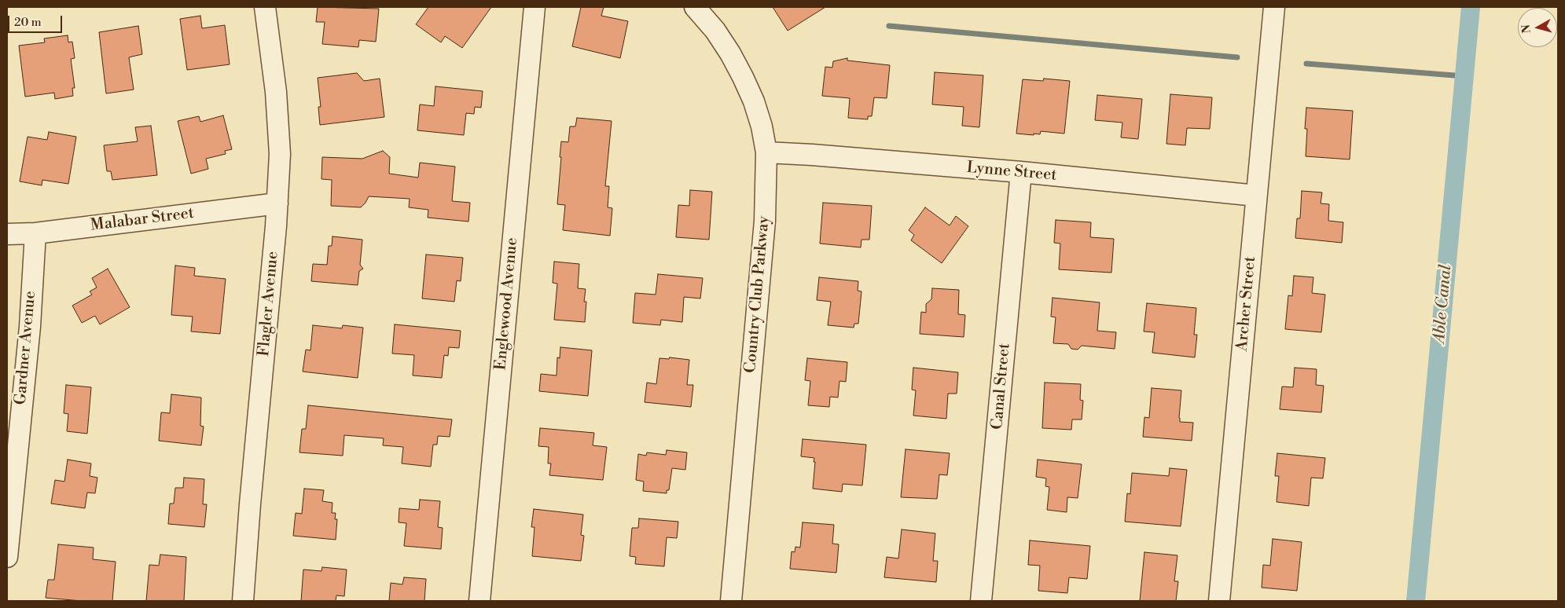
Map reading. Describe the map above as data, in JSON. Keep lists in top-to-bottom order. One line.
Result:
{"streets":{"street":["Lynne Street","Malabar Street","Country Club Parkway","Flagler Avenue","Englewood Avenue","Archer Street","Gardner Avenue","Canal Street"]},"crossings":[["Lynne Street","Country Club Parkway"],["Lynne Street","Archer Street"],["Lynne Street","Canal Street"],["Malabar Street","Flagler Avenue"],["Malabar Street","Gardner Avenue"]],"water":["Able Canal"],"scale_bar":"20 m","north":"left"}
